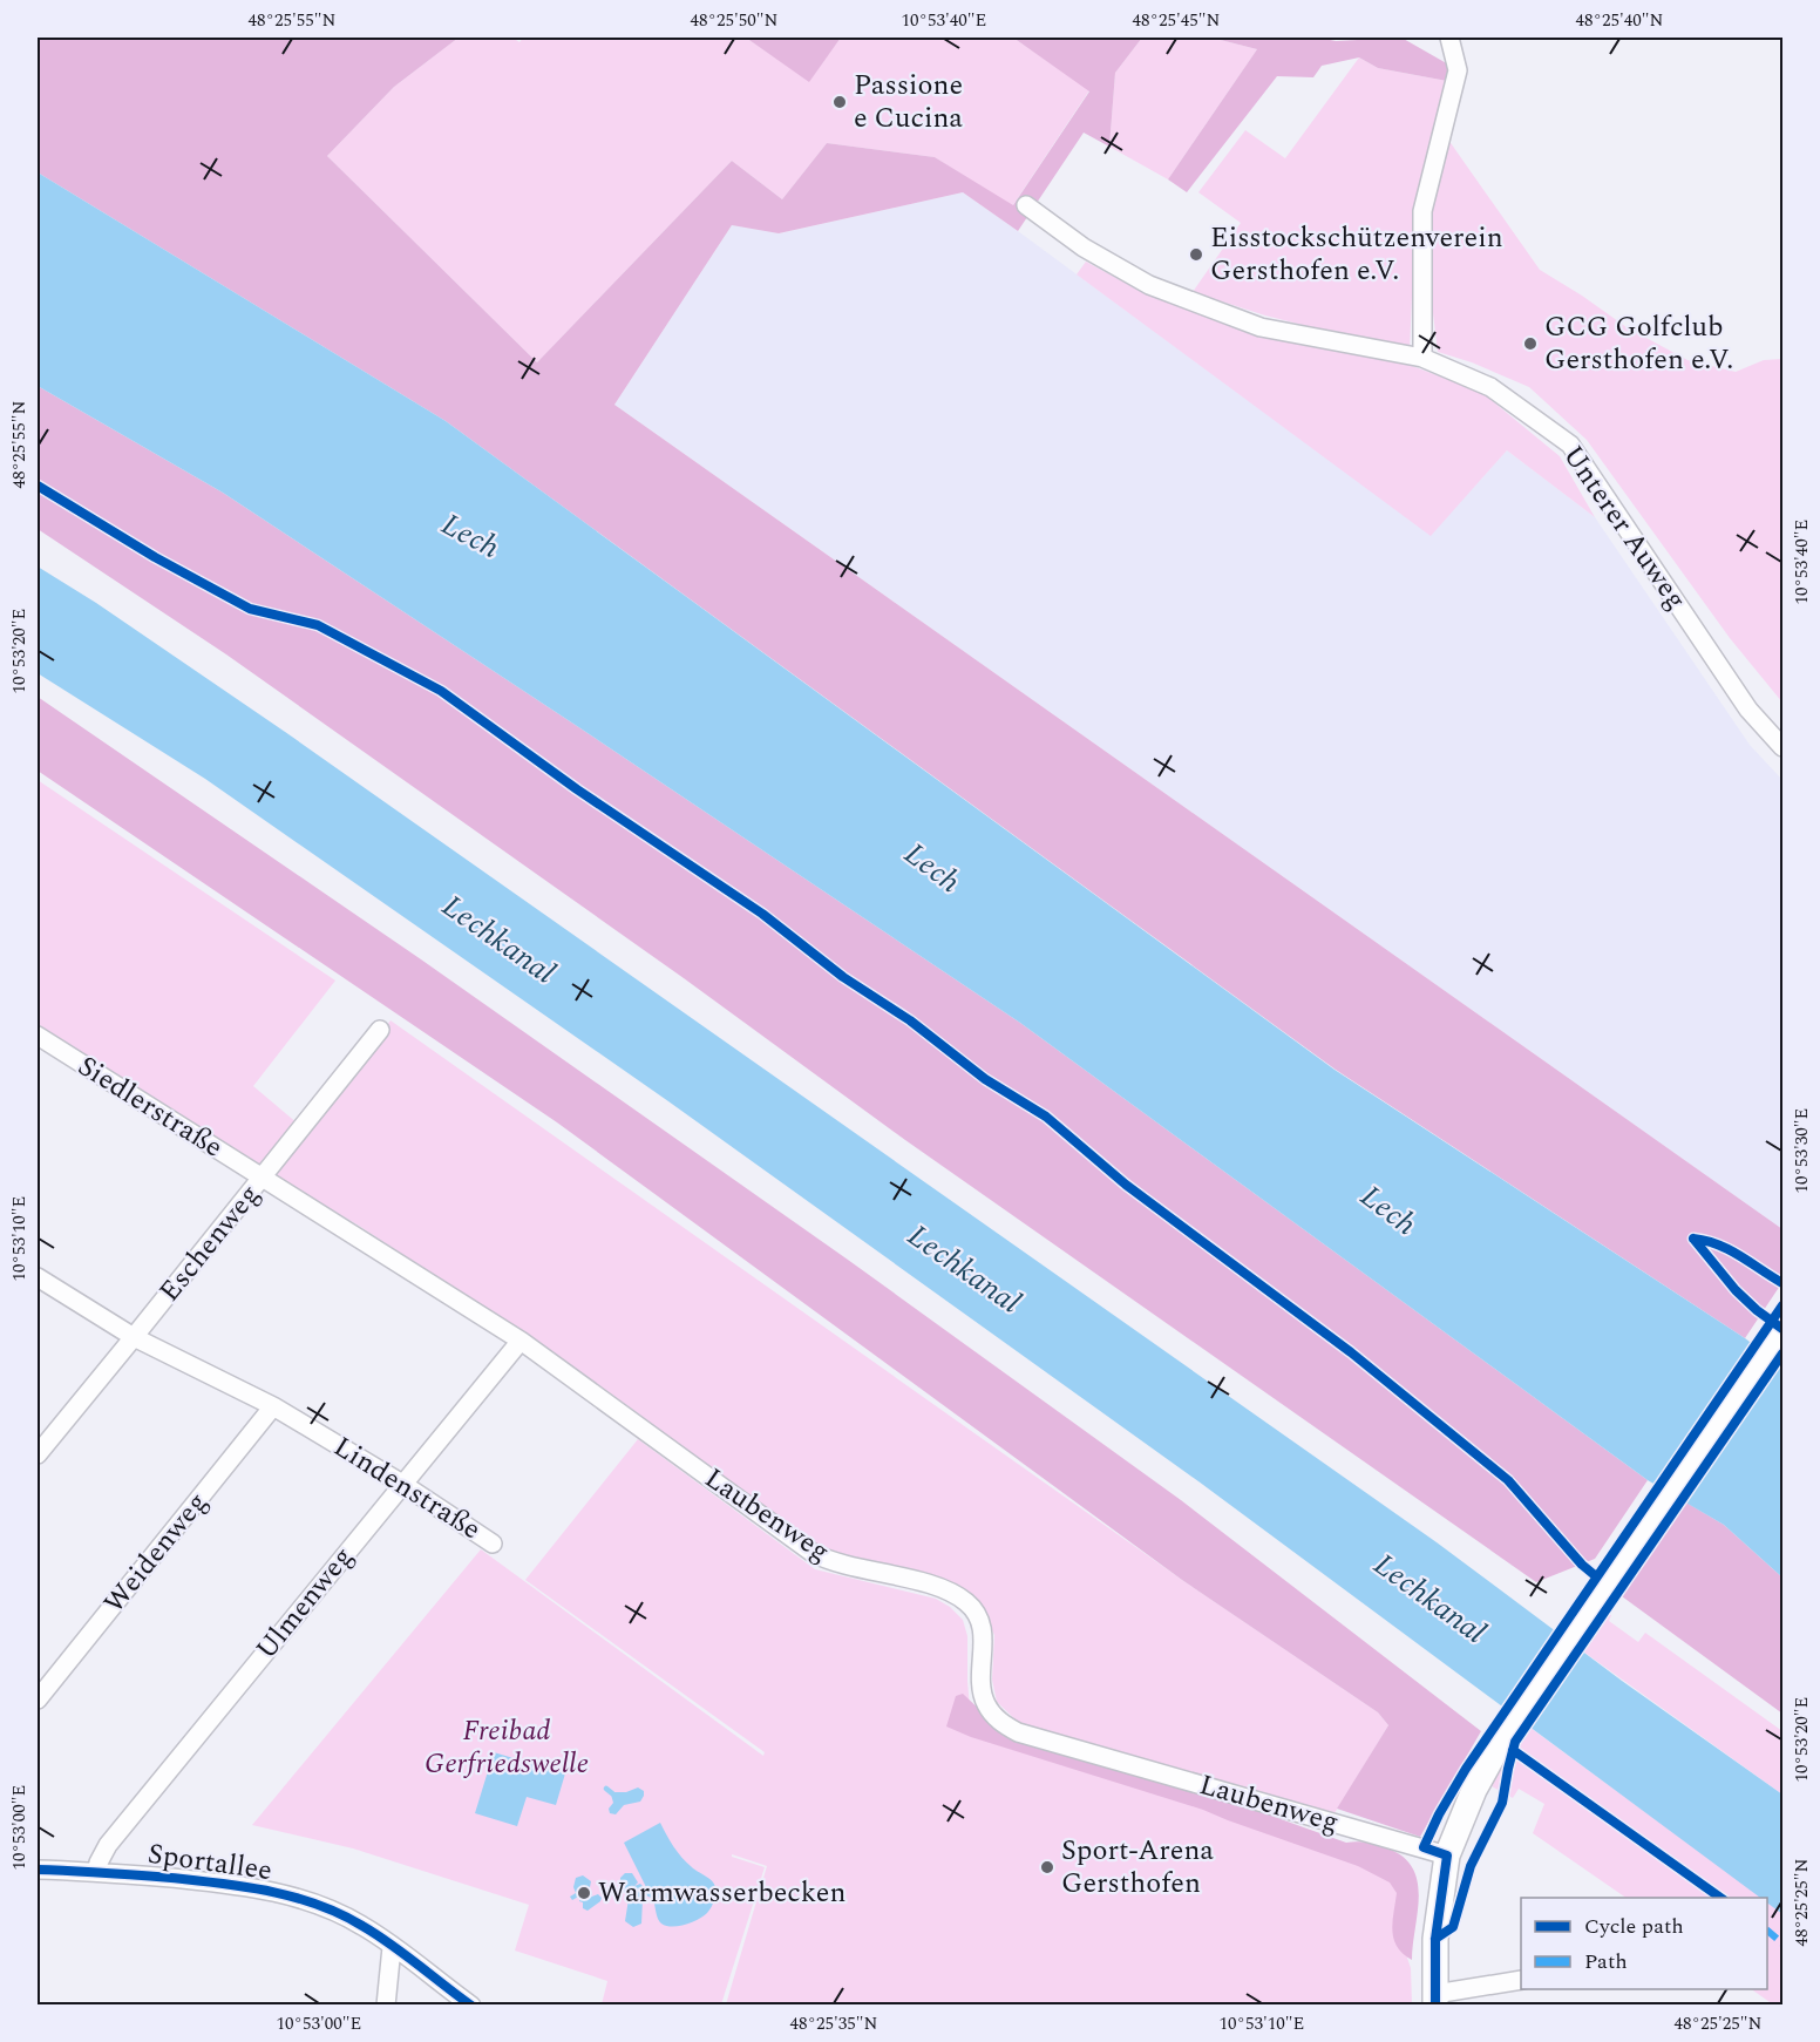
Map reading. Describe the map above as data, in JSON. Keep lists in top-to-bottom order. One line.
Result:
{"streets":{"street":["Unterer Auweg","Siedlerstraße","Eschenweg","Lindenstraße","Laubenweg","Weidenweg","Ulmenweg","Sportallee"]},"crossings":[["Siedlerstraße","Eschenweg"],["Siedlerstraße","Laubenweg"],["Eschenweg","Lindenstraße"],["Eschenweg","Laubenweg"],["Lindenstraße","Weidenweg"],["Lindenstraße","Ulmenweg"],["Laubenweg","Ulmenweg"],["Ulmenweg","Sportallee"]],"water":["Lech","Lechkanal"],"parks":["Freibad Gerfriedswelle"],"places":["Passione e Cucina","Eisstockschützenverein Gersthofen e.V.","GCG Golfclub Gersthofen e.V.","Sport-Arena Gersthofen","Warmwasserbecken"],"legend":["Cycle path","Path"],"coordinates":["48°25'55\"N","48°25'50\"N","10°53'40\"E","48°25'45\"N","48°25'40\"N","10°53'20\"E","10°53'30\"E","10°53'10\"E","10°53'00\"E","48°25'25\"N","48°25'35\"N"]}
